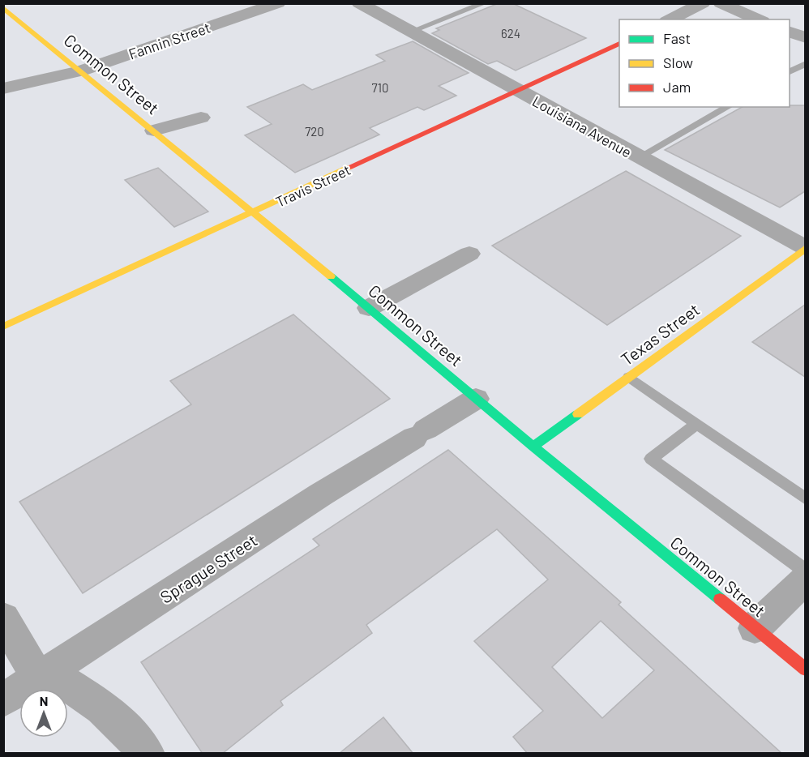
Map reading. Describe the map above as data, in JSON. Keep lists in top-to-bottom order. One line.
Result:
{"streets":{"main road":["Common Street","Travis Street","Texas Street"],"street":["Fannin Street","Louisiana Avenue","Sprague Street"]},"crossings":[["Fannin Street","Common Street"],["Common Street","Travis Street"],["Common Street","Texas Street"],["Common Street","Sprague Street"],["Louisiana Avenue","Travis Street"],["Louisiana Avenue","Texas Street"]],"house_numbers":["624","710","720"],"legend":["Fast","Slow","Jam"],"north":"top"}
